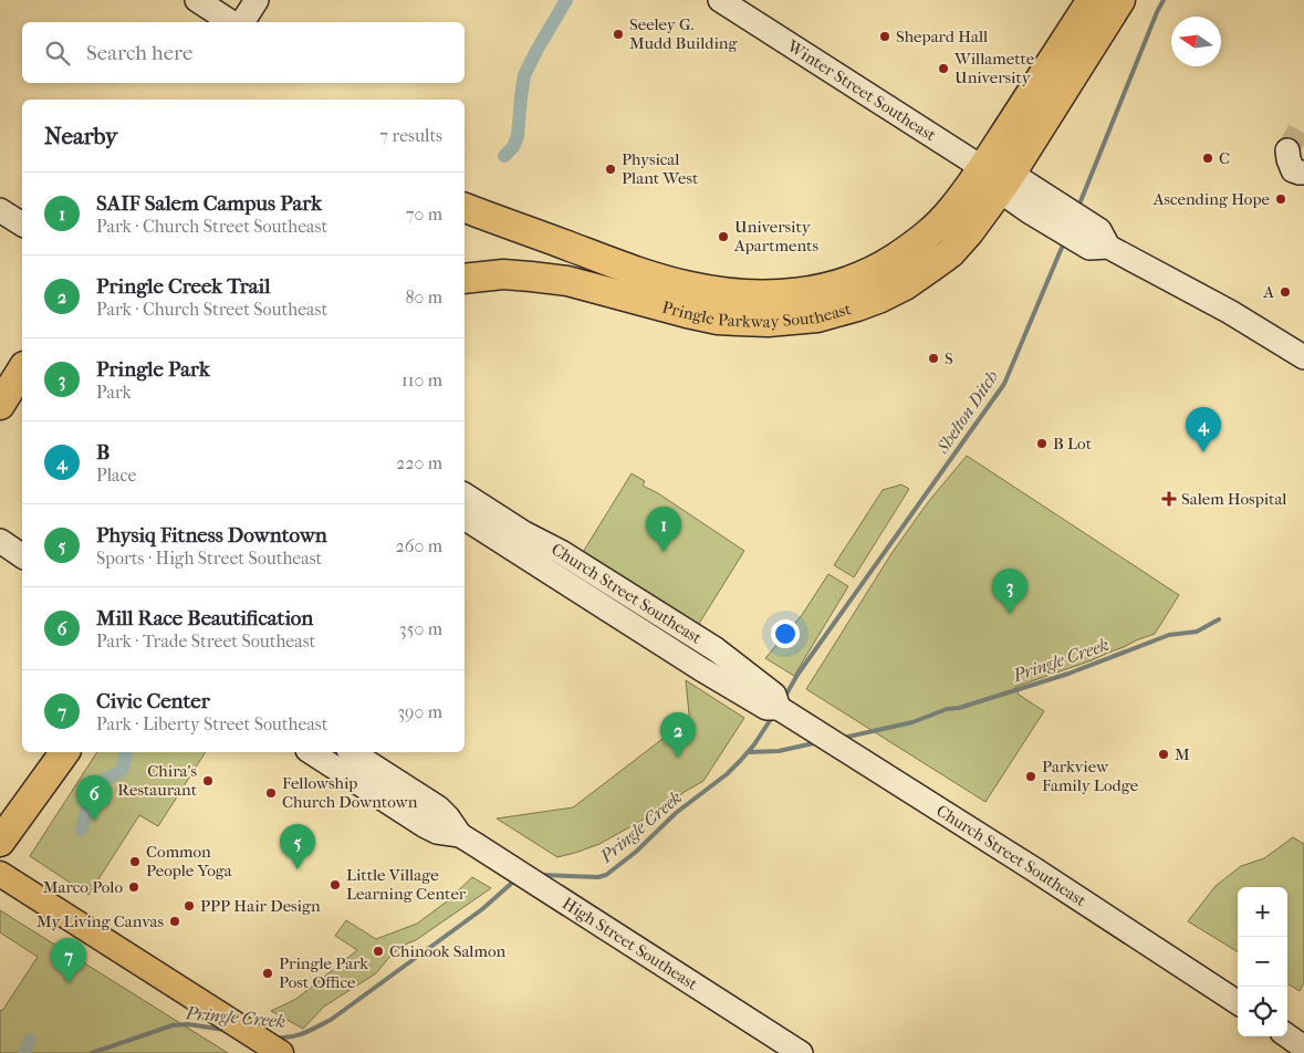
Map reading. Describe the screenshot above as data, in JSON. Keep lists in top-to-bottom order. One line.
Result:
{"streets":{"highway":["Pringle Parkway Southeast"],"street":["Winter Street Southeast","Church Street Southeast","High Street Southeast"]},"crossings":[["Winter Street Southeast","Pringle Parkway Southeast"]],"water":["Shelton Ditch","Pringle Creek"],"places":{"other":["Seeley G. Mudd Building","Shepard Hall","Willamette University","C","Physical Plant West","Ascending Hope","University Apartments","A","S","B Lot","M","Parkview Family Lodge","Chira's Restaurant","Fellowship Church Downtown","Common People Yoga","Little Village Learning Center","Marco Polo","PPP Hair Design","My Living Canvas","Chinook Salmon","Pringle Park Post Office"],"health":["Salem Hospital"]},"north":"left","page":{"search":"Search here","heading":["Nearby","7 results"],"list":[{"mark":"1","name":"SAIF Salem Campus Park","note":"Park · Church Street Southeast","value":"70 m"},{"mark":"2","name":"Pringle Creek Trail","note":"Park · Church Street Southeast","value":"80 m"},{"mark":"3","name":"Pringle Park","note":"Park","value":"110 m"},{"mark":"4","name":"B","note":"Place","value":"220 m"},{"mark":"5","name":"Physiq Fitness Downtown","note":"Sports · High Street Southeast","value":"260 m"},{"mark":"6","name":"Mill Race Beautification","note":"Park · Trade Street Southeast","value":"350 m"},{"mark":"7","name":"Civic Center","note":"Park · Liberty Street Southeast","value":"390 m"}],"pins":["4","1","3","2","6","5","7"],"map_buttons":["+","−"]}}
